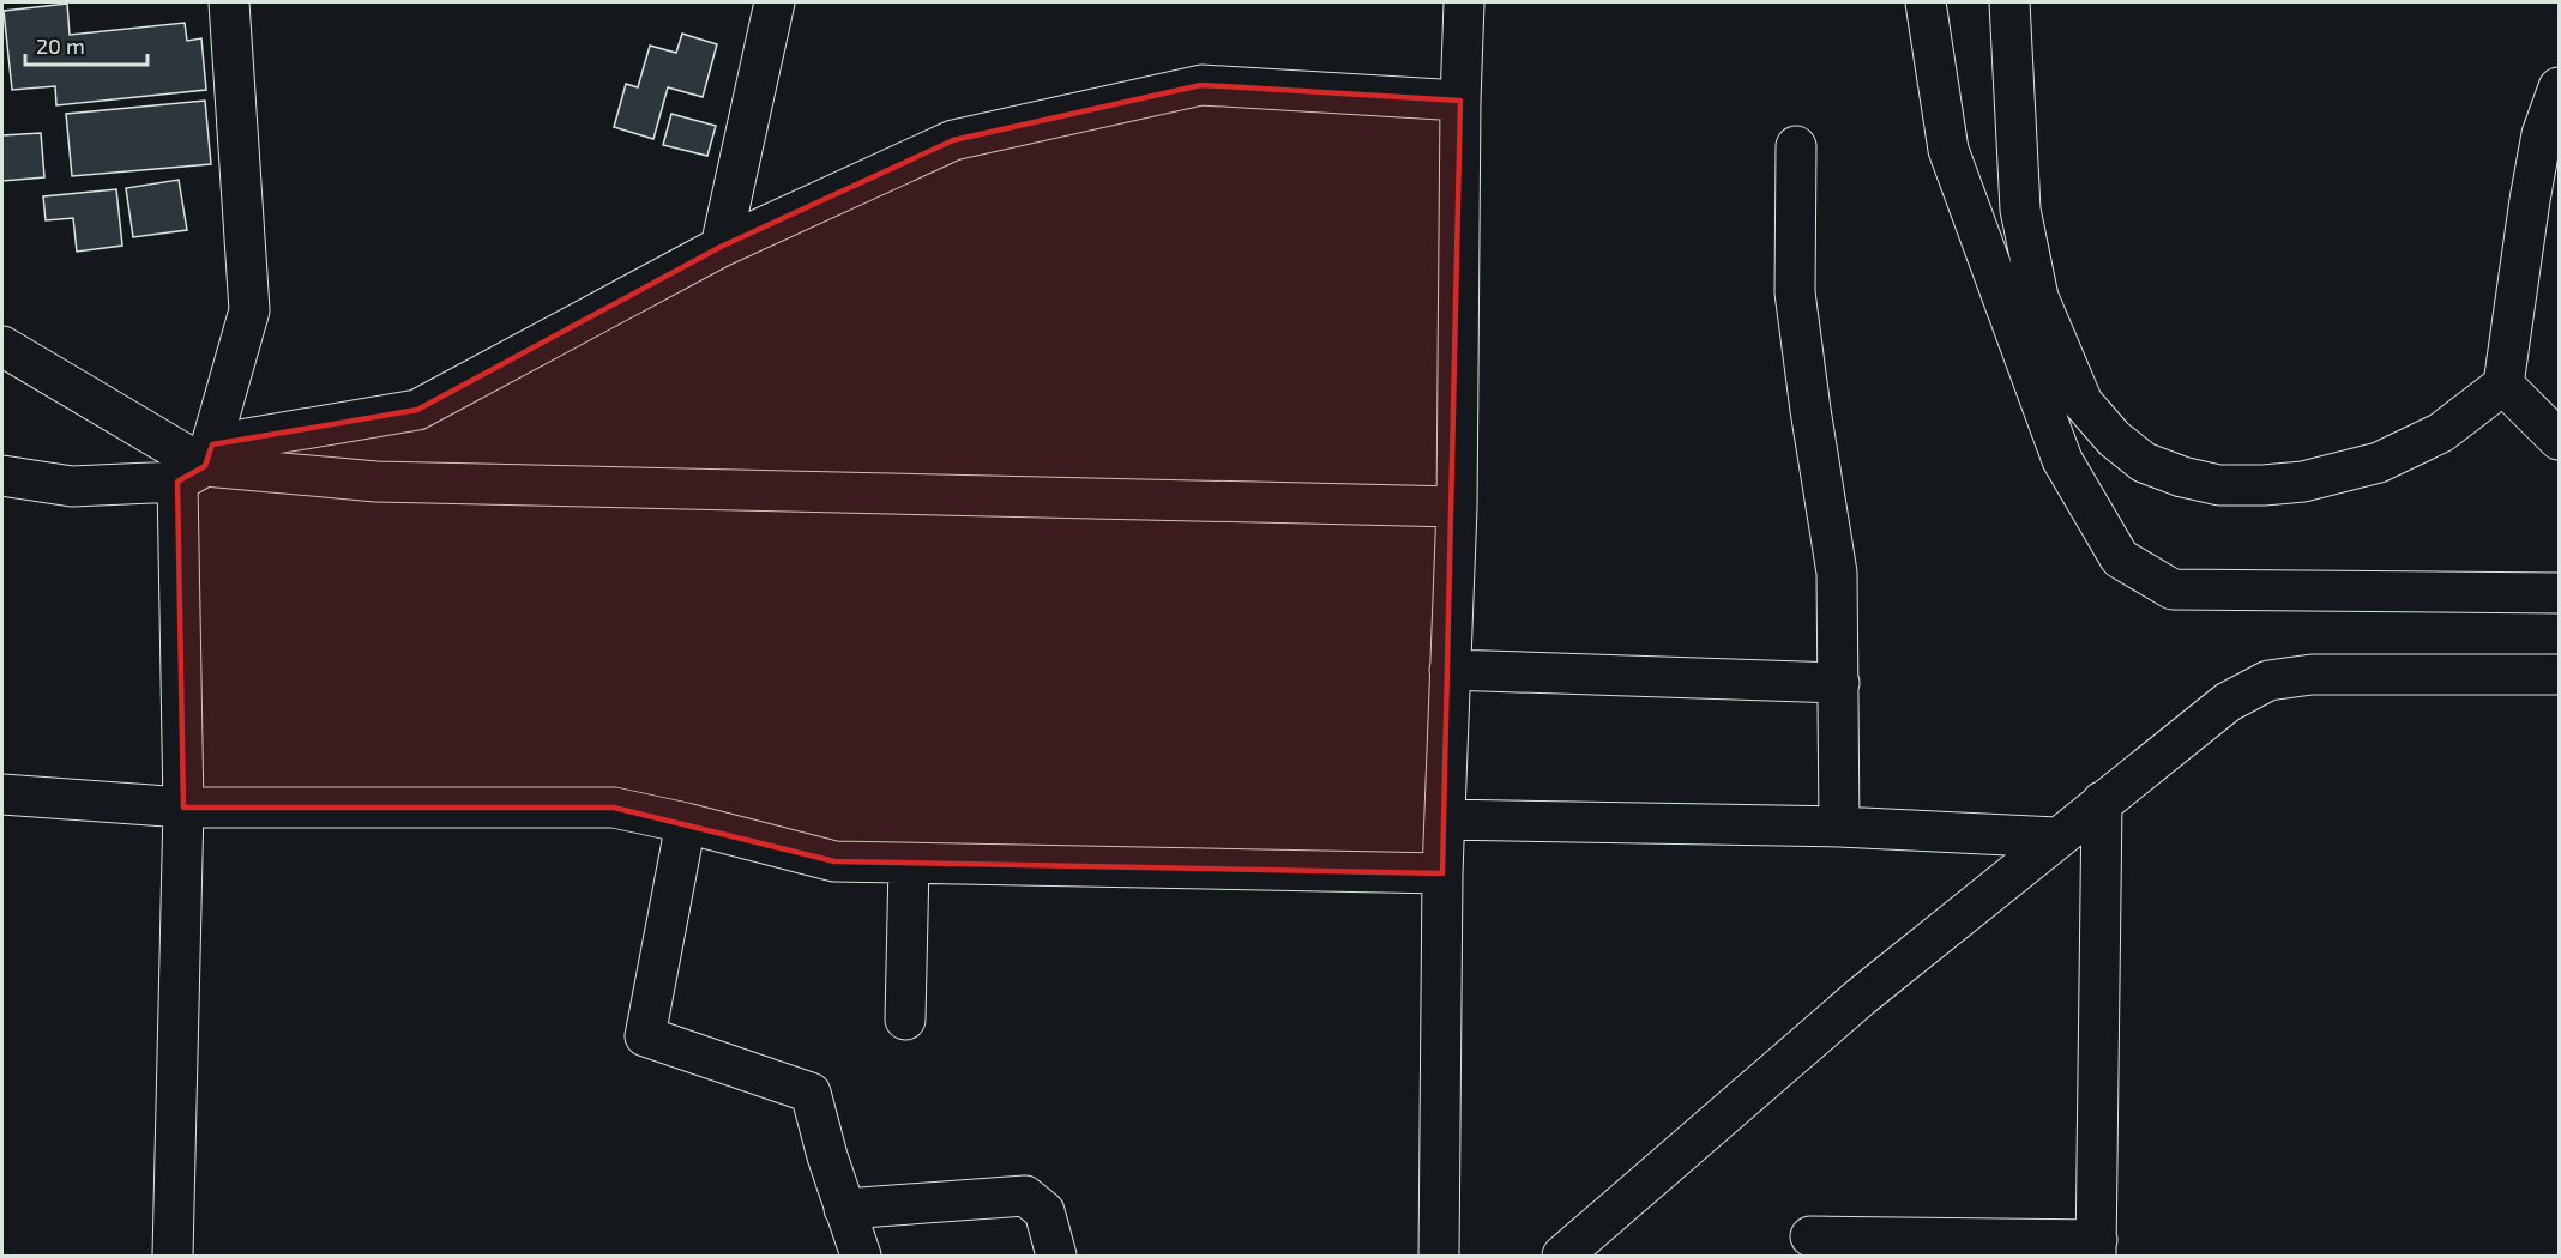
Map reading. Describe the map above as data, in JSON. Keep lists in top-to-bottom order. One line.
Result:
{"scale_bar":"20 m"}
